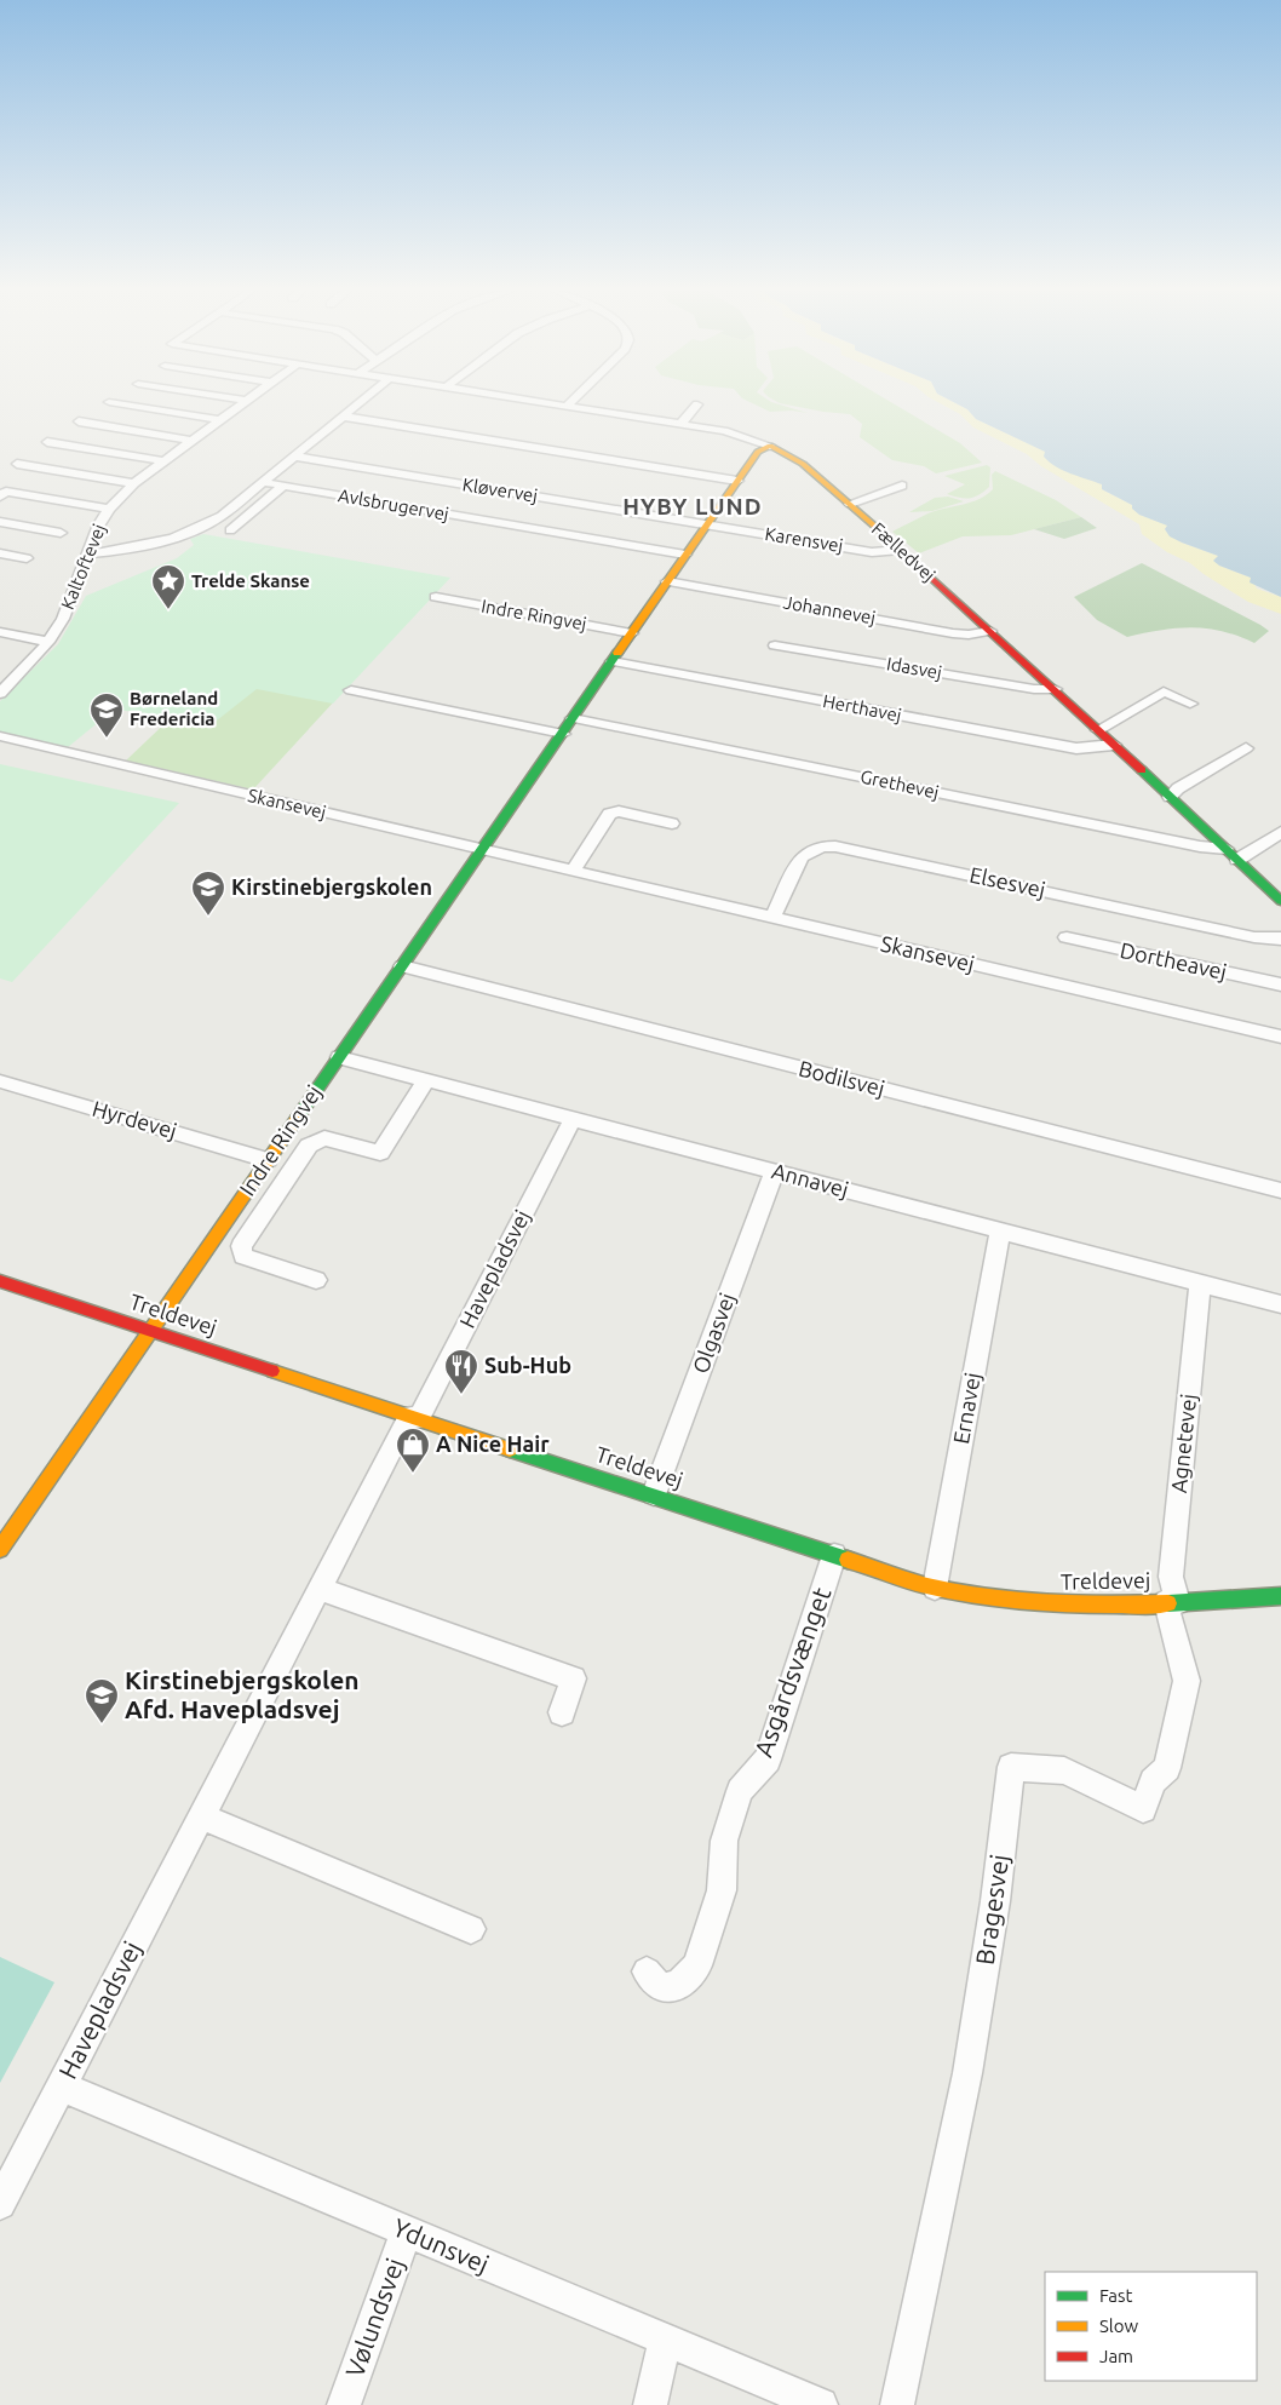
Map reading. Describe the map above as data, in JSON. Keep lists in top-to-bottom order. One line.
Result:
{"streets":{"street":["Kløvervej","Avlsbrugervej","Karensvej","Fælledvej","Kaltoftevej","Johannevej","Indre Ringvej","Idasvej","Herthavej","Grethevej","Skansevej","Elsesvej","Dortheavej","Bodilsvej","Hyrdevej","Annavej","Havepladsvej","Treldevej","Olgasvej","Ernavej","Agnetevej","Asgårdsvænget","Bragesvej","Ydunsvej","Vølundsvej"]},"crossings":[["Kløvervej","Karensvej"],["Kløvervej","Indre Ringvej"],["Avlsbrugervej","Indre Ringvej"],["Karensvej","Fælledvej"],["Karensvej","Indre Ringvej"],["Fælledvej","Johannevej"],["Fælledvej","Indre Ringvej"],["Fælledvej","Idasvej"],["Fælledvej","Herthavej"],["Fælledvej","Grethevej"],["Johannevej","Indre Ringvej"],["Indre Ringvej","Herthavej"],["Indre Ringvej","Grethevej"],["Indre Ringvej","Skansevej"],["Indre Ringvej","Bodilsvej"],["Indre Ringvej","Hyrdevej"],["Indre Ringvej","Annavej"],["Indre Ringvej","Treldevej"],["Skansevej","Elsesvej"],["Annavej","Havepladsvej"],["Annavej","Olgasvej"],["Annavej","Ernavej"],["Annavej","Agnetevej"],["Havepladsvej","Treldevej"],["Havepladsvej","Ydunsvej"],["Treldevej","Olgasvej"],["Treldevej","Ernavej"],["Treldevej","Agnetevej"],["Treldevej","Asgårdsvænget"],["Treldevej","Bragesvej"],["Agnetevej","Bragesvej"],["Ydunsvej","Vølundsvej"]],"districts":["HYBY LUND"],"places":{"place":["Trelde Skanse"],"school or university":["Børneland Fredericia","Kirstinebjergskolen","Kirstinebjergskolen Afd. Havepladsvej"],"restaurant":["Sub-Hub"],"shop":["A Nice Hair"]},"legend":["Fast","Slow","Jam"]}
